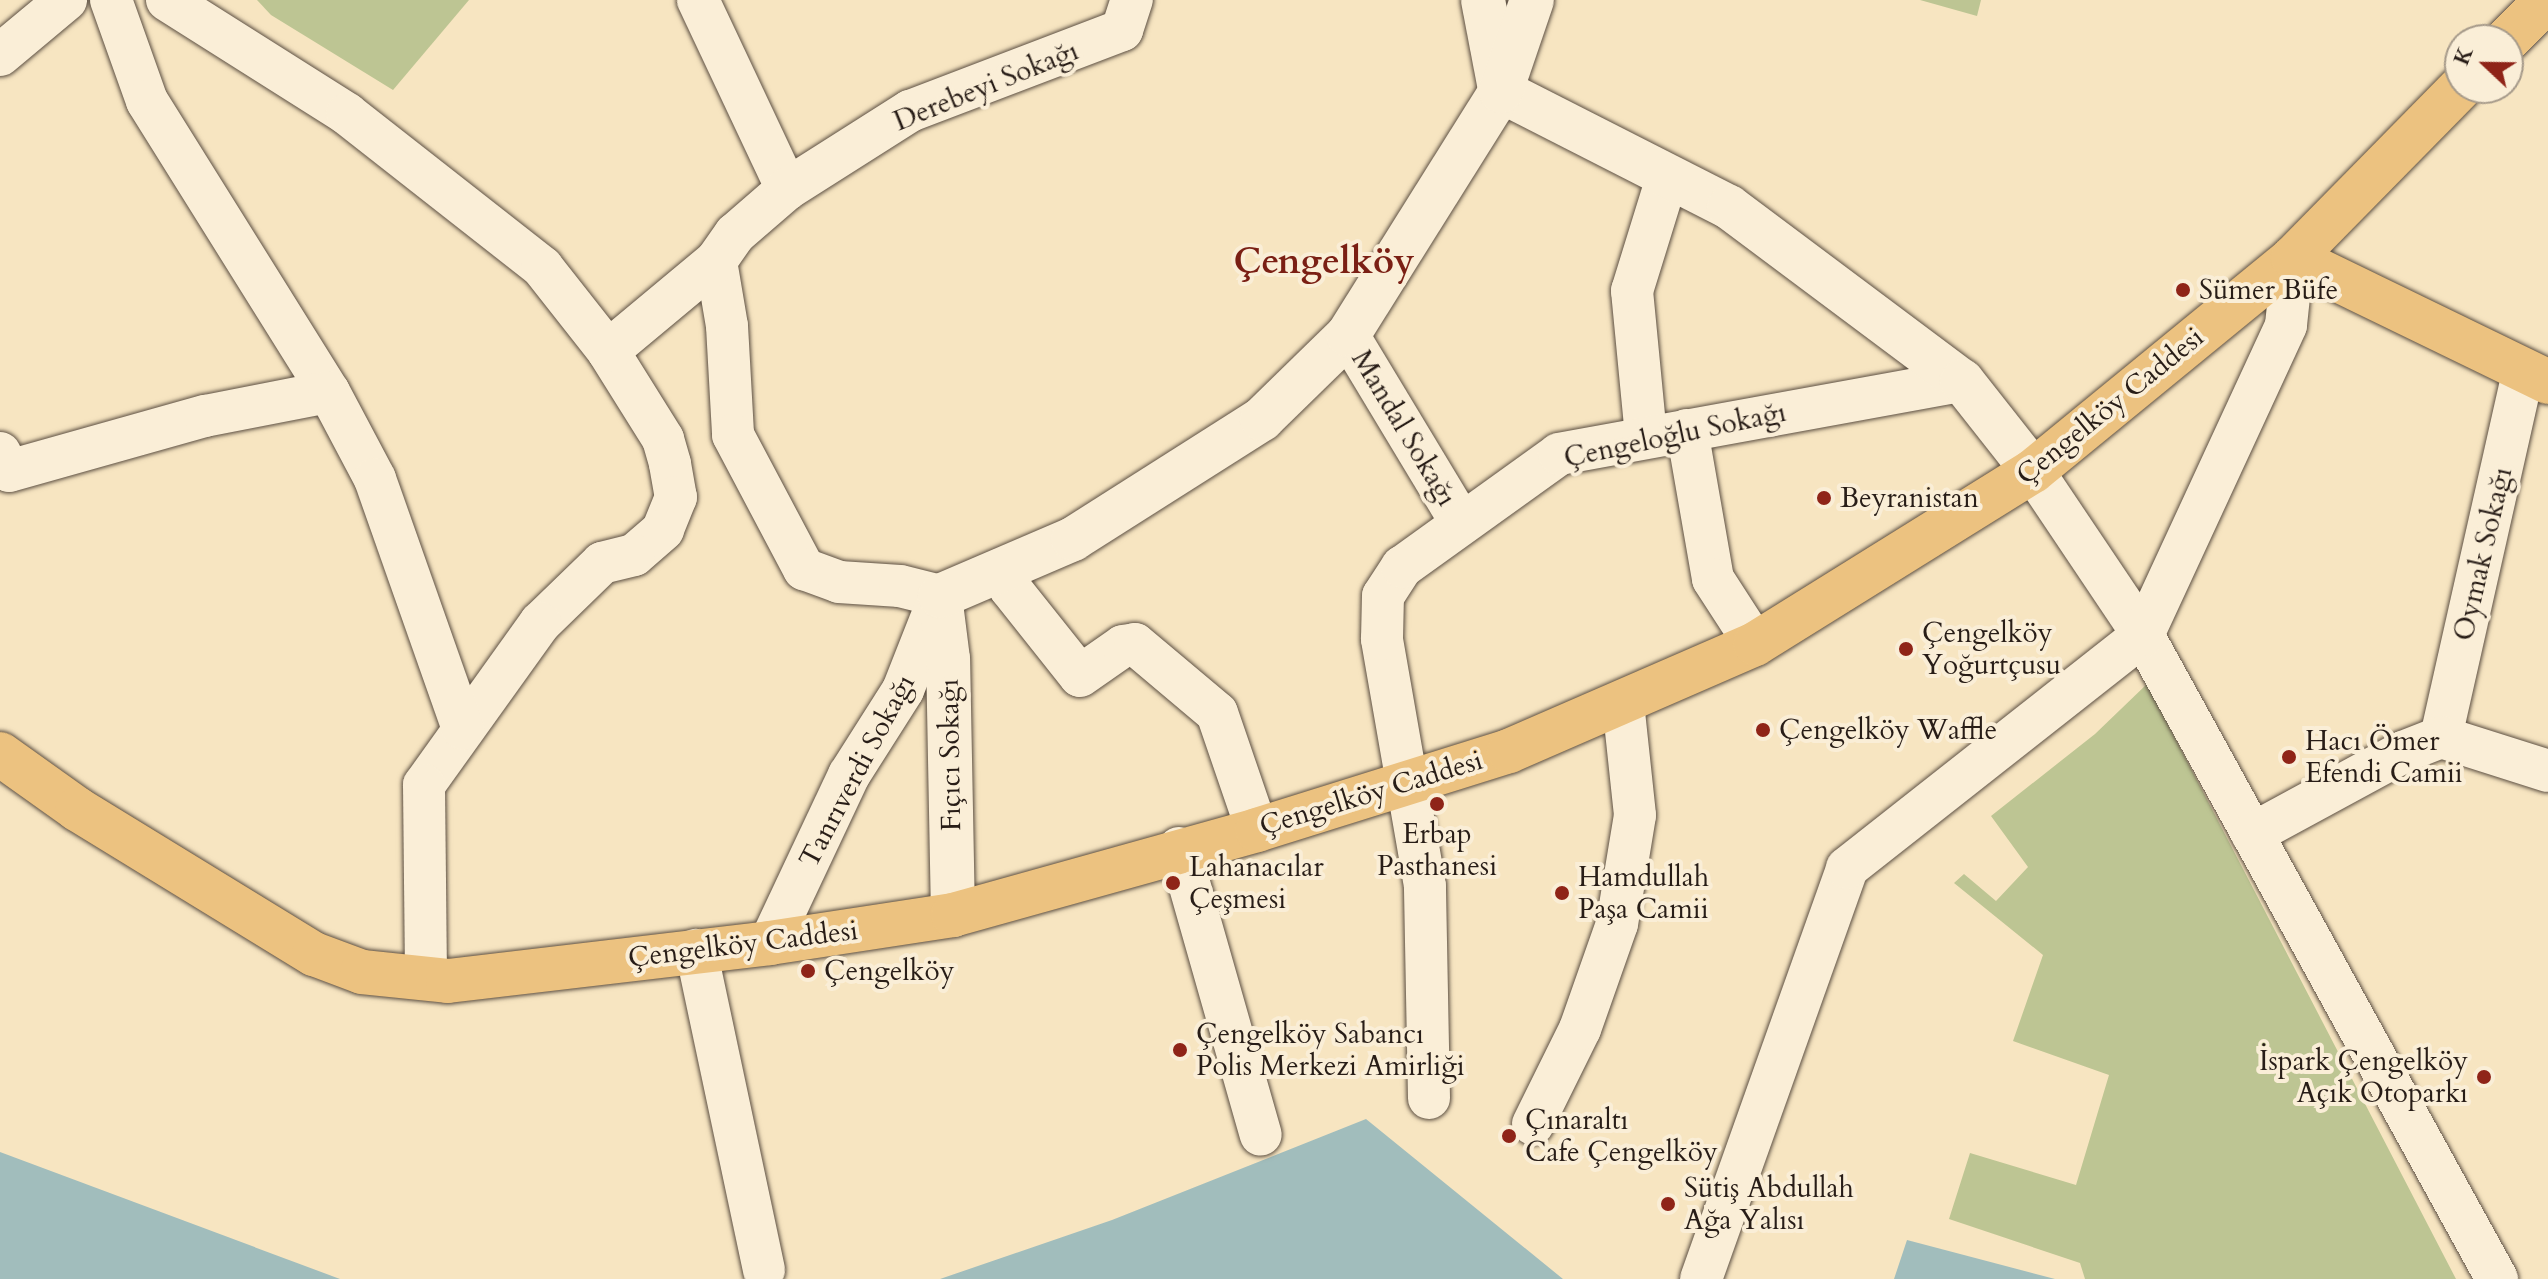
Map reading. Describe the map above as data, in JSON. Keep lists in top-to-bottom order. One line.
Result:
{"streets":{"main road":["Çengelköy Caddesi"],"street":["Derebeyi Sokağı","Mandal Sokağı","Çengeloğlu Sokağı","Oymak Sokağı","Fıçıcı Sokağı","Tanrıverdi Sokağı"]},"crossings":[["Çengelköy Caddesi","Çengeloğlu Sokağı"],["Çengelköy Caddesi","Fıçıcı Sokağı"],["Çengelköy Caddesi","Tanrıverdi Sokağı"],["Mandal Sokağı","Çengeloğlu Sokağı"],["Fıçıcı Sokağı","Tanrıverdi Sokağı"]],"districts":["Çengelköy"],"places":["Sümer Büfe","Beyranistan","Çengelköy Yoğurtçusu","Çengelköy Waffle","Hacı Ömer Efendi Camii","Erbap Pasthanesi","Lahanacılar Çeşmesi","Hamdullah Paşa Camii","Çengelköy","Çengelköy Sabancı Polis Merkezi Amirliği","İspark Çengelköy Açık Otoparkı","Çınaraltı Cafe Çengelköy","Sütiş Abdullah Ağa Yalısı"],"north":"left"}
